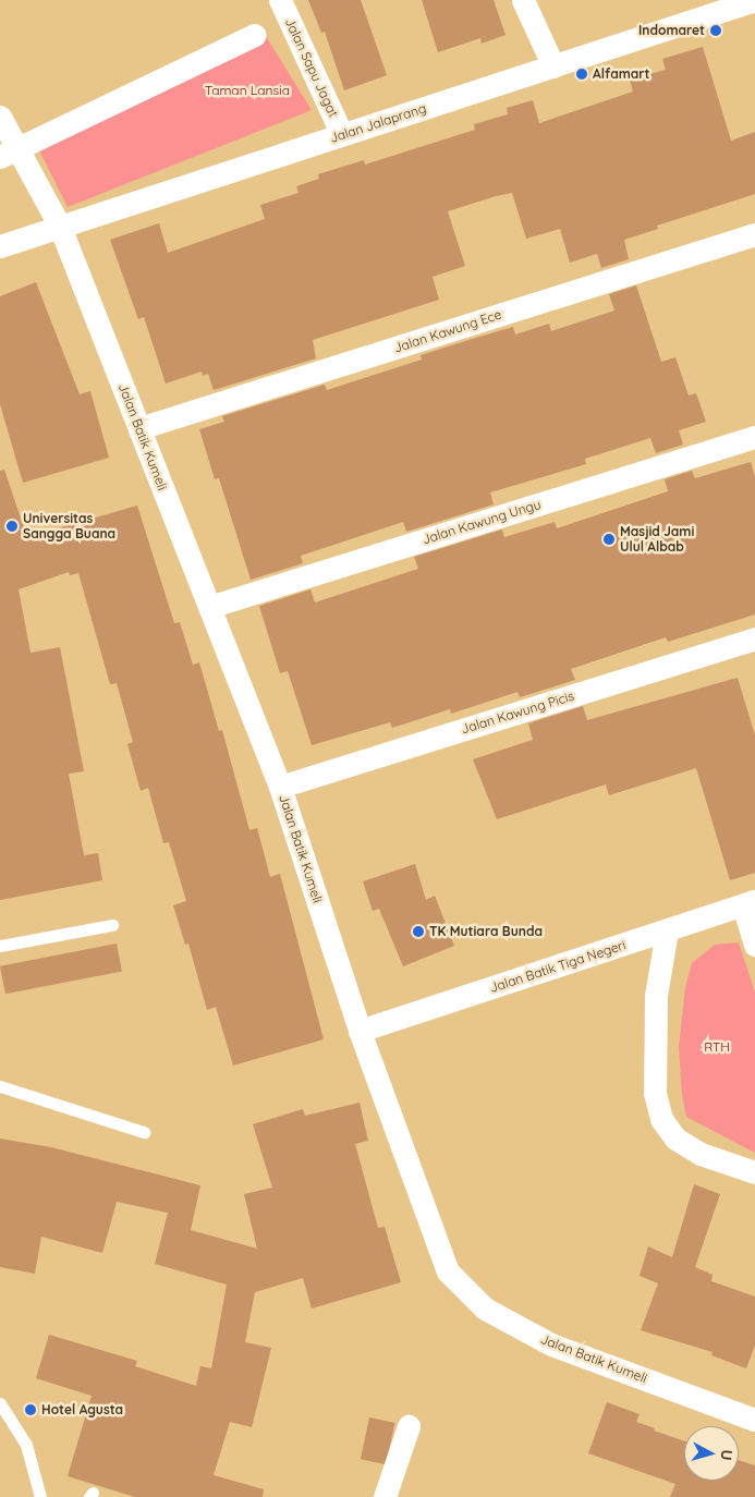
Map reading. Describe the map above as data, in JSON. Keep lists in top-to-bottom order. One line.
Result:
{"streets":{"street":["Jalan Sapu Jagat","Jalan Jalaprang","Jalan Kawung Ece","Jalan Batik Kumeli","Jalan Kawung Ungu","Jalan Kawung Picis","Jalan Batik Tiga Negeri"]},"crossings":[["Jalan Sapu Jagat","Jalan Jalaprang"],["Jalan Jalaprang","Jalan Batik Kumeli"],["Jalan Kawung Ece","Jalan Batik Kumeli"],["Jalan Batik Kumeli","Jalan Kawung Ungu"],["Jalan Batik Kumeli","Jalan Kawung Picis"],["Jalan Batik Kumeli","Jalan Batik Tiga Negeri"]],"parks":["Taman Lansia","RTH"],"places":["Indomaret","Alfamart","Universitas Sangga Buana","Masjid Jami Ulul Albab","TK Mutiara Bunda","Hotel Agusta"],"north":"right"}
